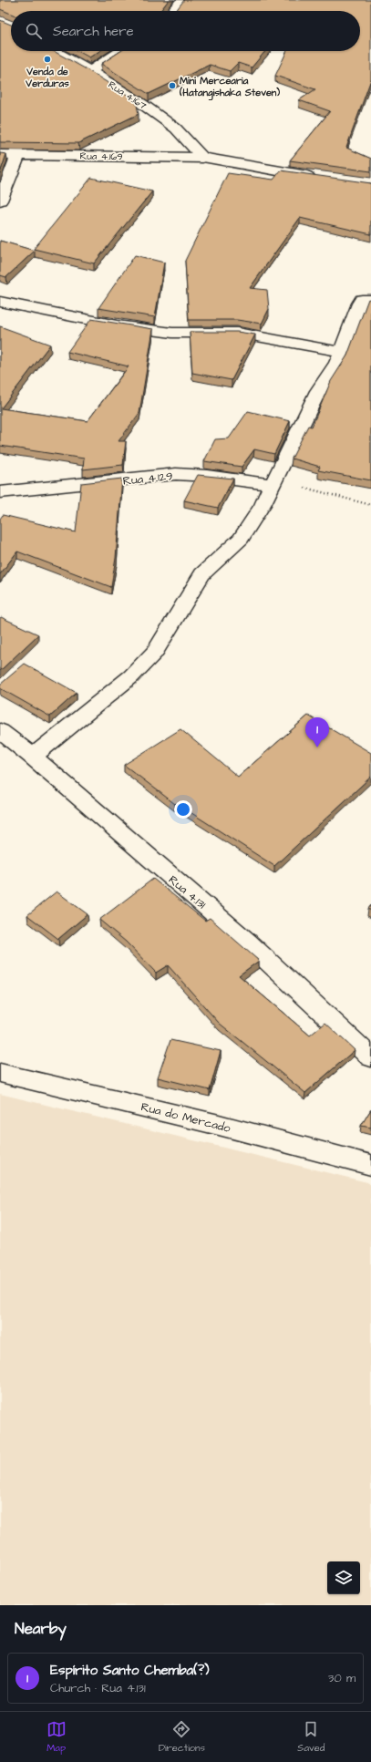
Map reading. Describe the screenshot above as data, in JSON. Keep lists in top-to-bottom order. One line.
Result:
{"streets":{"street":["Rua 4.167","Rua 4.169","Rua 4.129","Rua 4.131","Rua do Mercado"]},"crossings":[["Rua 4.167","Rua 4.169"]],"places":["Venda de Verduras","Mini Mercearia (Hatangishaka Steven)"],"page":{"search":"Search here","pins":"1","heading":"Nearby","list":[{"mark":"1","name":"Espírito Santo Chemba(?)","note":"Church · Rua 4.131","value":"30 m"}],"nav":["Map","Directions","Saved"]}}
